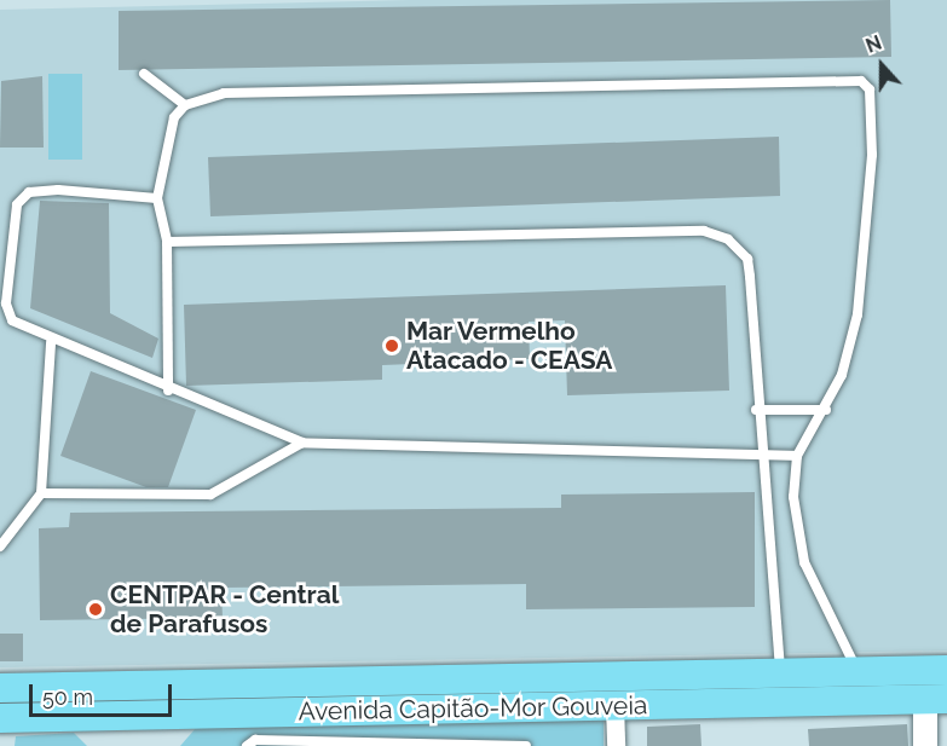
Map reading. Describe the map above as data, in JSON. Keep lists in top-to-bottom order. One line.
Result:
{"streets":{"main road":["Avenida Capitão-Mor Gouveia"]},"places":["Mar Vermelho Atacado - CEASA","CENTPAR - Central de Parafusos"],"scale_bar":"50 m","north":"top"}
